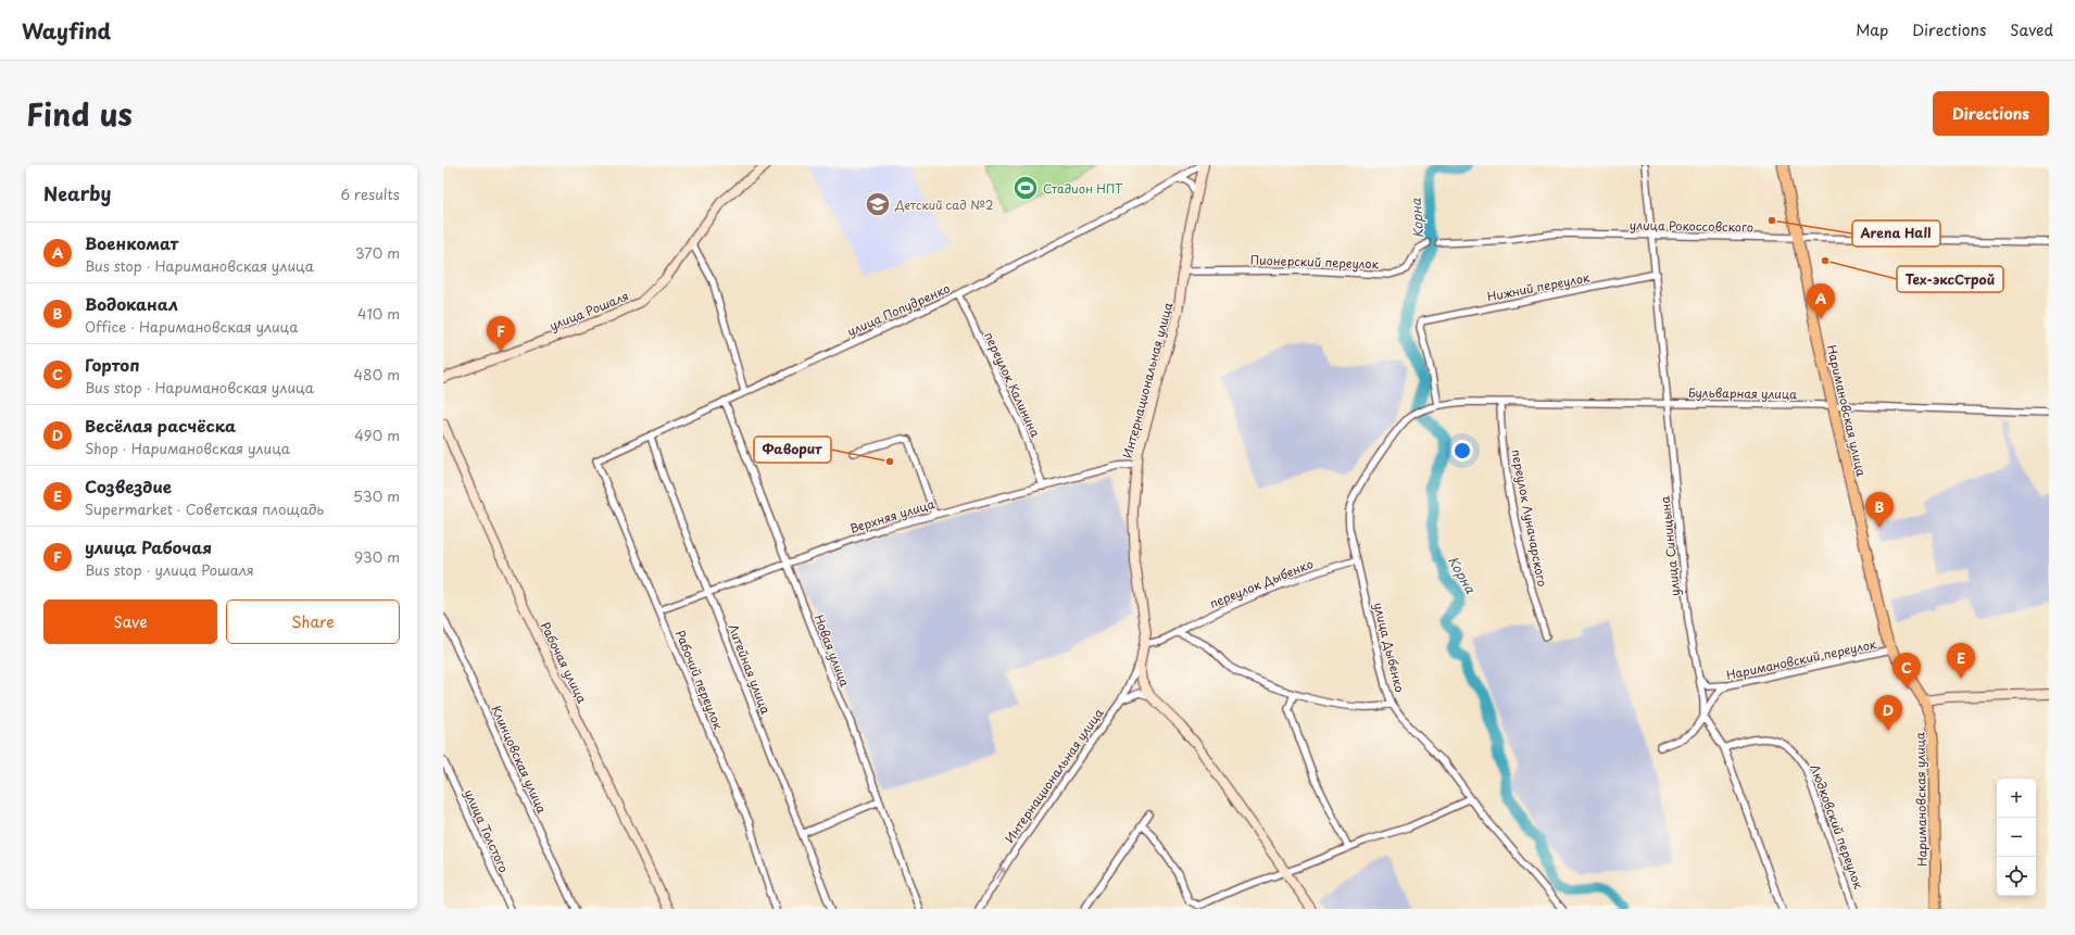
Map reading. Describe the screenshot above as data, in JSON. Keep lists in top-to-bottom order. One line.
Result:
{"streets":{"main road":["Наримановская улица"],"street":["улица Рокоссовского","Пионерский переулок","Нижний переулок","улица Попудренко","улица Рошаля","Интернациональная улица","переулок Калинина","Бульварная улица","Верхняя улица","переулок Луначарского","улица Синицына","переулок Дыбенко","улица Дыбенко","Новая улица","Наримановский переулок","Рабочая улица","Литейная улица","Рабочий переулок","Клинцовская улица","Людковский переулок","улица Толстого"]},"crossings":[["улица Рокоссовского","Наримановская улица"],["улица Рокоссовского","улица Синицына"],["Пионерский переулок","Интернациональная улица"],["Нижний переулок","Бульварная улица"],["Нижний переулок","улица Синицына"],["улица Попудренко","Интернациональная улица"],["улица Попудренко","переулок Калинина"],["улица Попудренко","Новая улица"],["улица Попудренко","Литейная улица"],["улица Попудренко","Рабочий переулок"],["Интернациональная улица","Верхняя улица"],["Интернациональная улица","переулок Дыбенко"],["переулок Калинина","Верхняя улица"],["Бульварная улица","Наримановская улица"],["Бульварная улица","переулок Луначарского"],["Бульварная улица","улица Синицына"],["Бульварная улица","улица Дыбенко"],["Наримановская улица","Наримановский переулок"],["Верхняя улица","Новая улица"],["Верхняя улица","Литейная улица"],["Верхняя улица","Рабочий переулок"],["улица Синицына","Наримановский переулок"],["переулок Дыбенко","улица Дыбенко"]],"water":["Корна"],"places":{"sports":["Стадион НПТ"],"school or university":["Детский сад №2"],"other":["Arena Hall","Тех-эксСтрой","Фаворит"]},"page":{"header":"Wayfind","nav":["Map","Directions","Saved"],"title":"Find us","buttons":["Directions",["Save","Share"]],"heading":["Nearby","6 results"],"list":[{"mark":"A","name":"Военкомат","note":"Bus stop · Наримановская улица","value":"370 m"},{"mark":"B","name":"Водоканал","note":"Office · Наримановская улица","value":"410 m"},{"mark":"C","name":"Гортоп","note":"Bus stop · Наримановская улица","value":"480 m"},{"mark":"D","name":"Весёлая расчёска","note":"Shop · Наримановская улица","value":"490 m"},{"mark":"E","name":"Созвездие","note":"Supermarket · Советская площадь","value":"530 m"},{"mark":"F","name":"улица Рабочая","note":"Bus stop · улица Рошаля","value":"930 m"}],"pins":["A","F","B","E","C","D"],"map_buttons":["+","−"]}}
